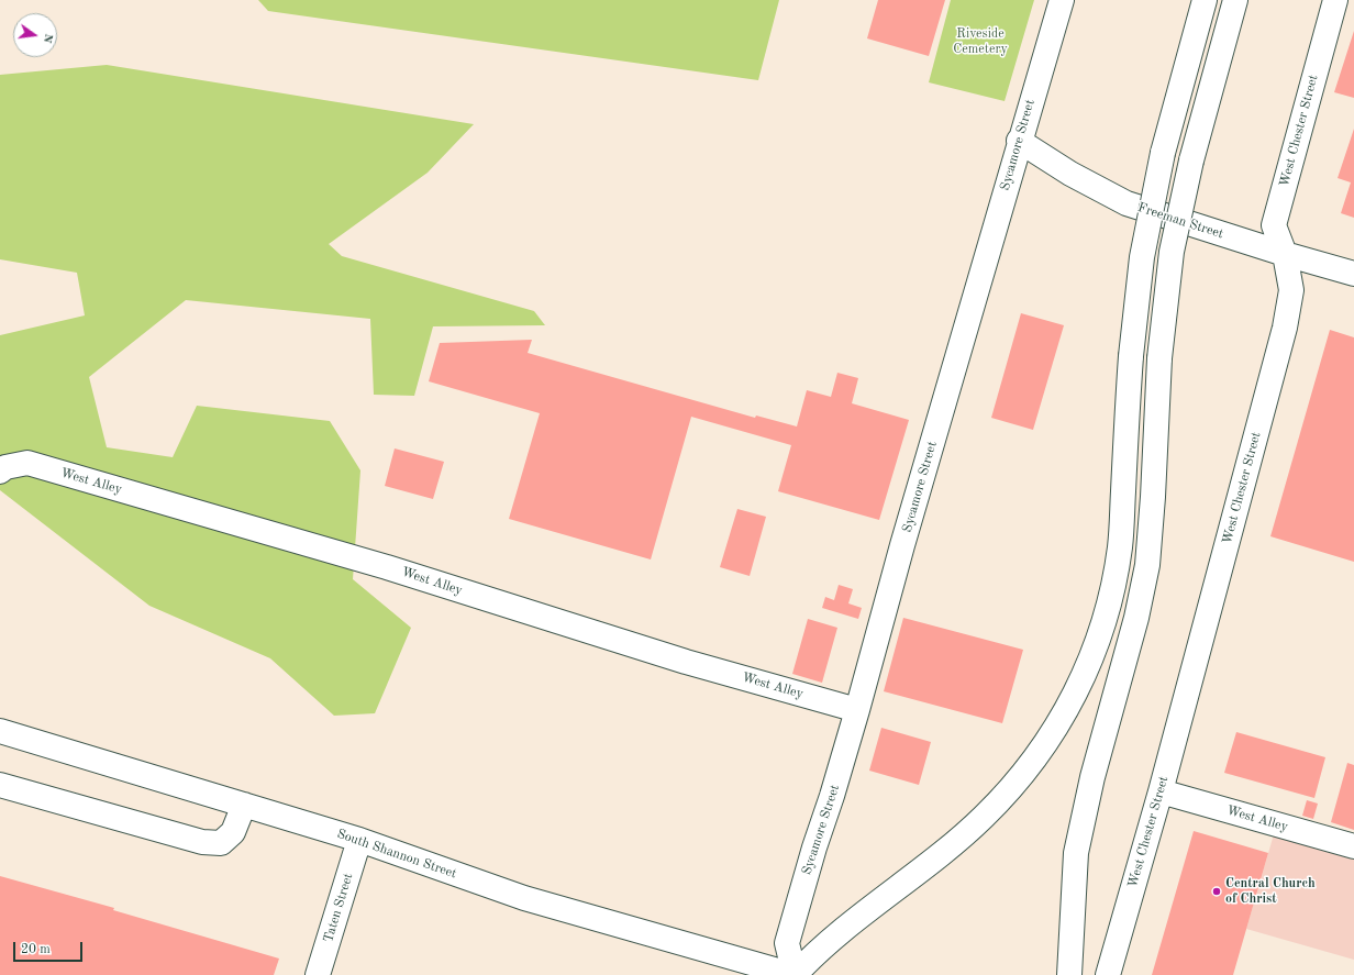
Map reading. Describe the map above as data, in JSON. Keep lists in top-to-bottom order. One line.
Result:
{"streets":{"main road":["West Chester Street","Sycamore Street","Freeman Street","West Alley","South Shannon Street","Taten Street"]},"crossings":[["West Chester Street","Freeman Street"],["West Chester Street","West Alley"],["Sycamore Street","Freeman Street"],["Sycamore Street","West Alley"],["Sycamore Street","South Shannon Street"],["South Shannon Street","Taten Street"]],"parks":["Riveside Cemetery"],"places":["Central Church of Christ"],"scale_bar":"20 m","north":"right"}
